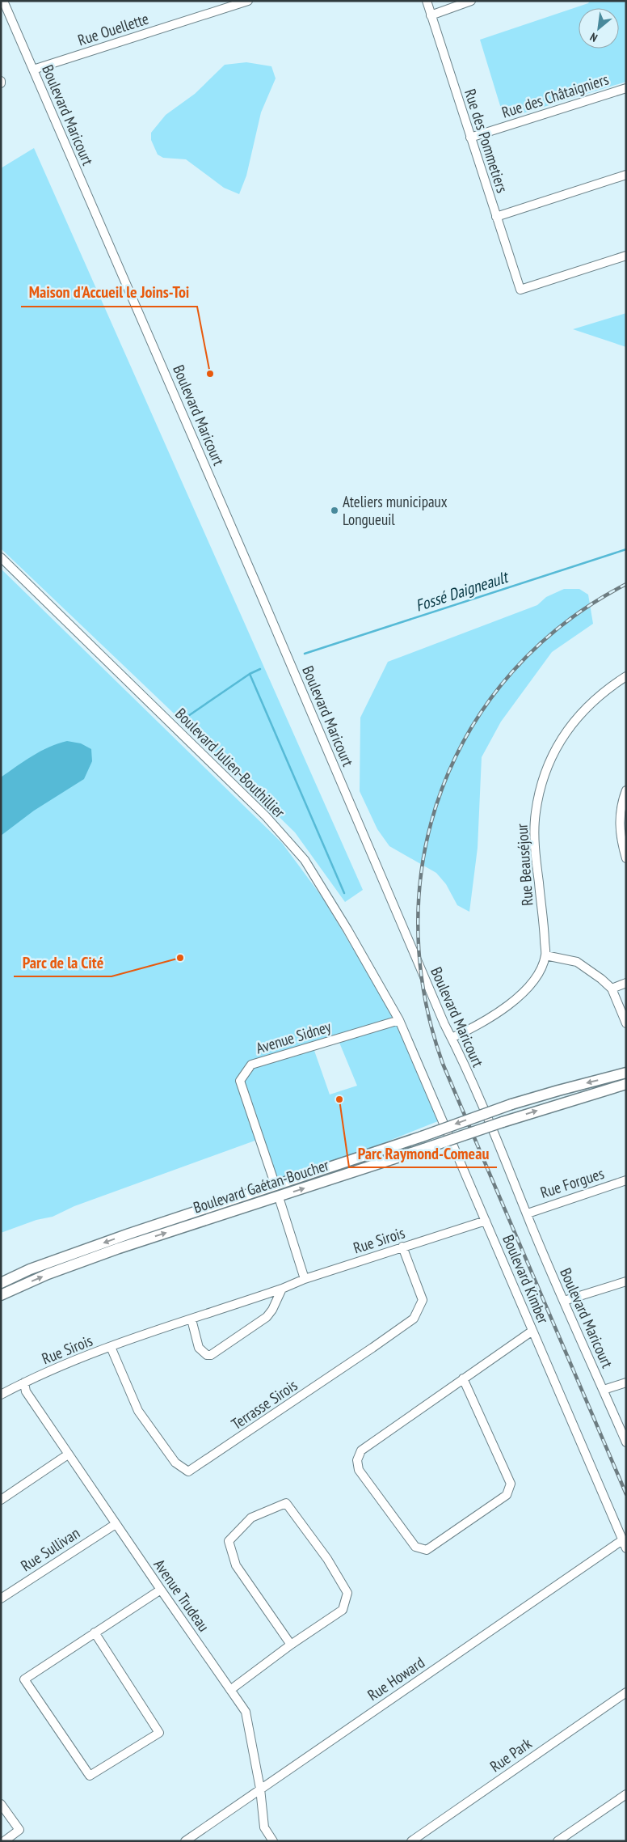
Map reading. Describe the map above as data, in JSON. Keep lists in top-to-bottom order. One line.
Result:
{"streets":{"main road":["Boulevard Gaétan-Boucher"],"street":["Rue Ouellette","Rue des Châtaigniers","Boulevard Maricourt","Rue des Pommetiers","Boulevard Julien-Bouthillier","Rue Beauséjour","Avenue Sidney","Rue Forgues","Rue Sirois","Boulevard Kimber","Terrasse Sirois","Rue Sullivan","Avenue Trudeau","Rue Howard","Rue Park"]},"crossings":[["Rue Ouellette","Boulevard Maricourt"],["Rue des Châtaigniers","Rue des Pommetiers"],["Boulevard Maricourt","Rue Beauséjour"],["Boulevard Maricourt","Rue Forgues"],["Boulevard Julien-Bouthillier","Avenue Sidney"],["Boulevard Julien-Bouthillier","Boulevard Kimber"],["Avenue Sidney","Boulevard Gaétan-Boucher"],["Avenue Sidney","Boulevard Kimber"],["Rue Sirois","Boulevard Kimber"],["Rue Sirois","Terrasse Sirois"],["Rue Sirois","Avenue Trudeau"],["Boulevard Kimber","Rue Howard"],["Rue Sullivan","Avenue Trudeau"],["Avenue Trudeau","Rue Howard"]],"water":["Fossé Daigneault"],"places":["Maison d'Accueil le Joins-Toi","Ateliers municipaux Longueuil","Parc de la Cité","Parc Raymond-Comeau"],"north":"bottom left"}
